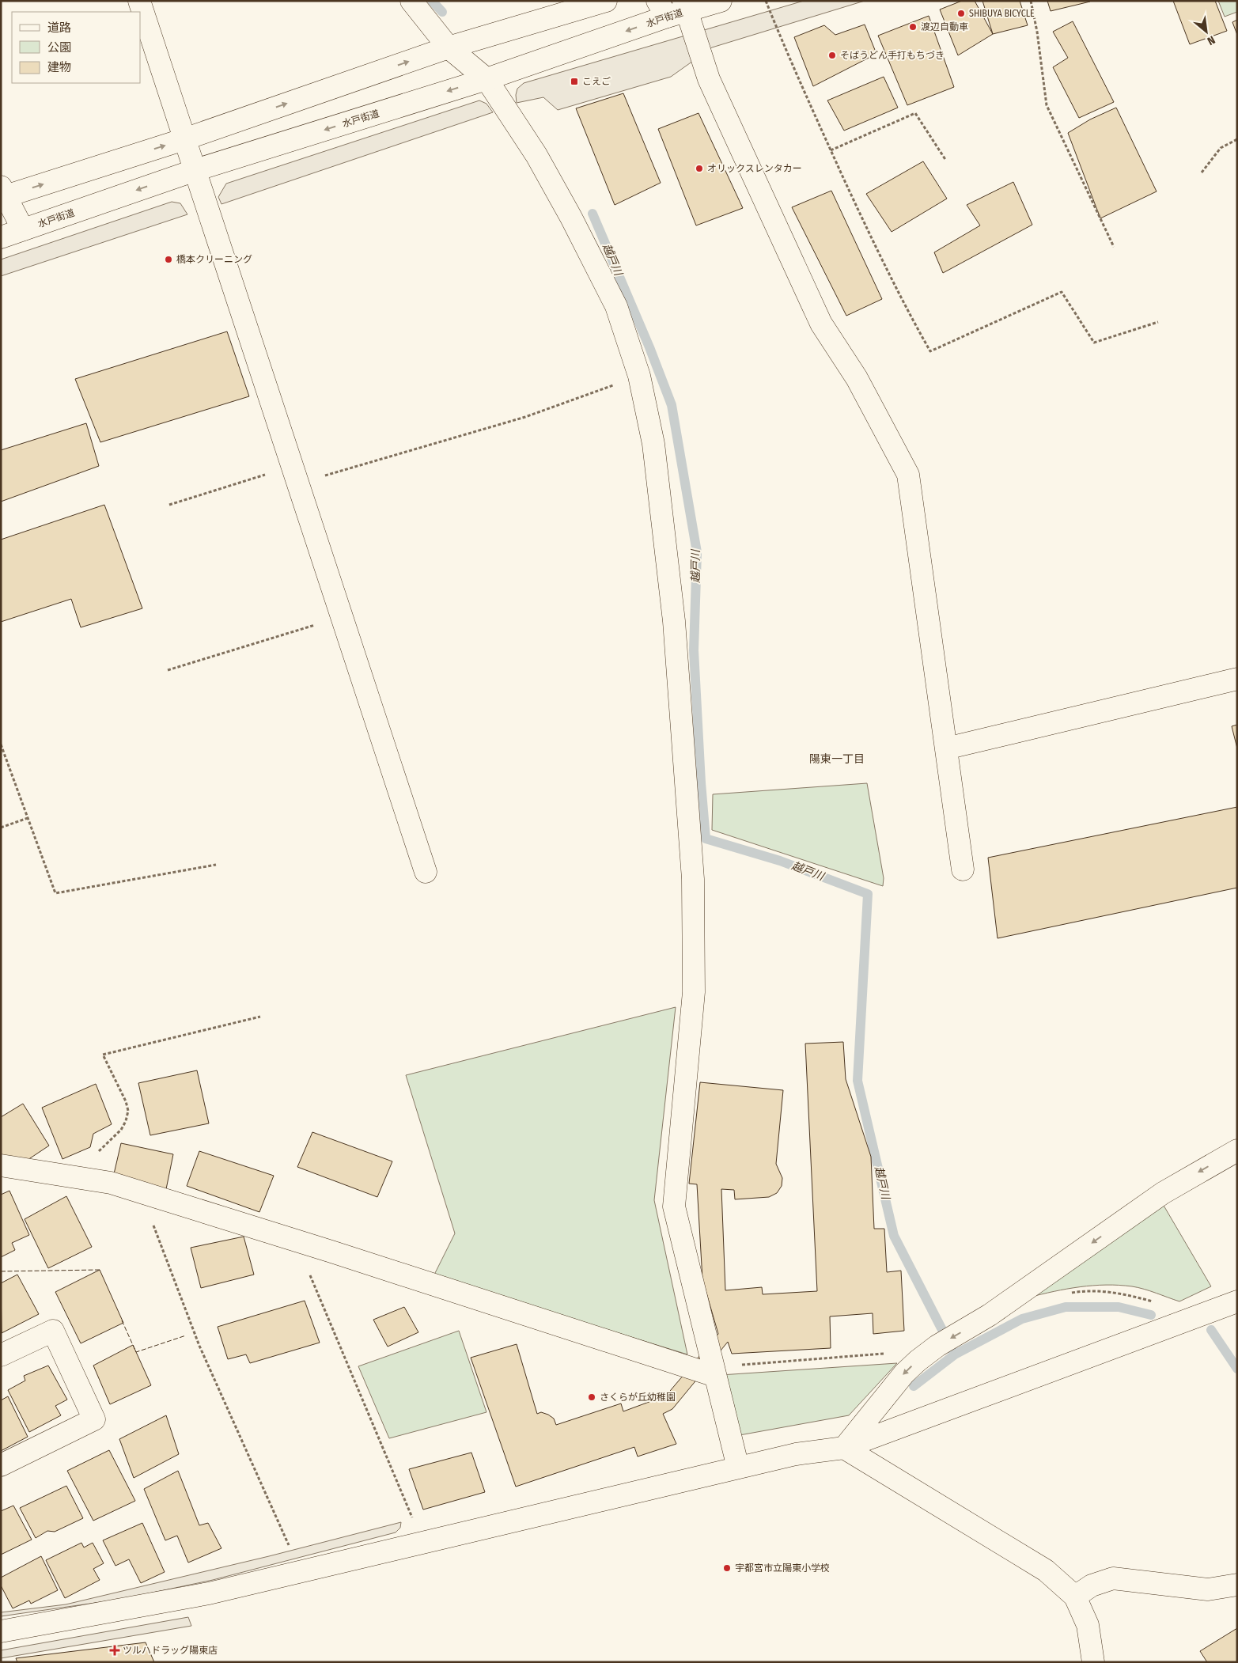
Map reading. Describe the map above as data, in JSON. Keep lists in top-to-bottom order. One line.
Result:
{"streets":{"main road":["水戸街道"]},"districts":["陽東一丁目"],"water":["越戸川"],"places":{"other":["SHIBUYA BICYCLE","渡辺自動車","そばうどん手打もちづき","オリックスレンタカー","橋本クリーニング","さくらが丘幼稚園","宇都宮市立陽東小学校"],"transit":["こえご"],"health":["ツルハドラッグ陽東店"]},"legend":["道路","公園","建物"],"north":"bottom right"}
